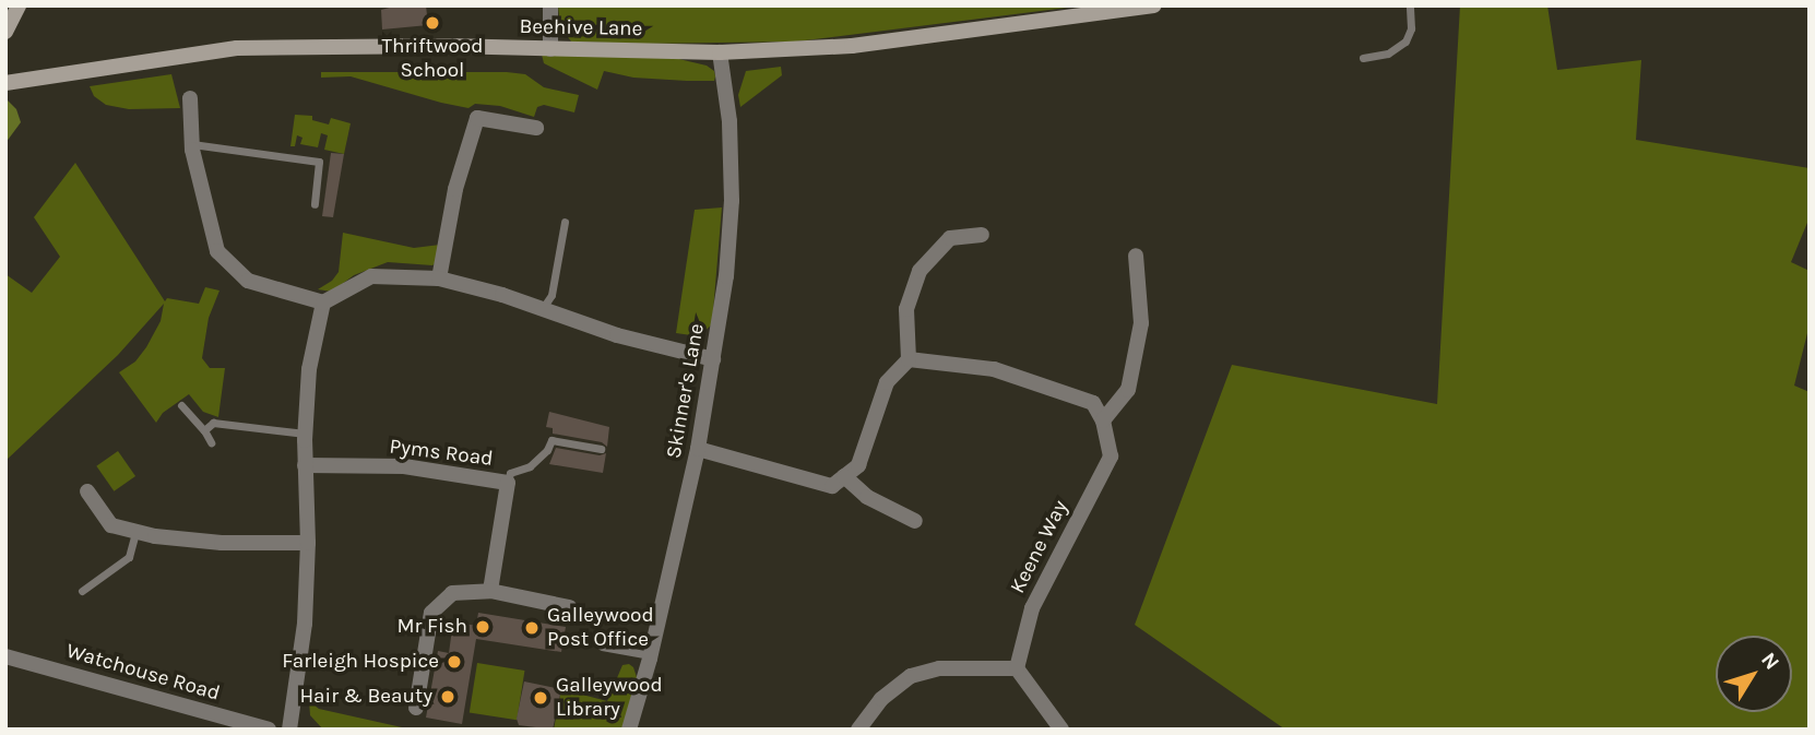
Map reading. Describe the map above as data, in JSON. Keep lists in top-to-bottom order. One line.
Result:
{"streets":{"main road":["Beehive Lane"],"street":["Skinner's Lane","Pyms Road","Keene Way","Watchouse Road"]},"crossings":[["Beehive Lane","Skinner's Lane"]],"places":["Thriftwood School","Mr Fish","Galleywood Post Office","Farleigh Hospice","Hair & Beauty","Galleywood Library"],"north":"top right"}
